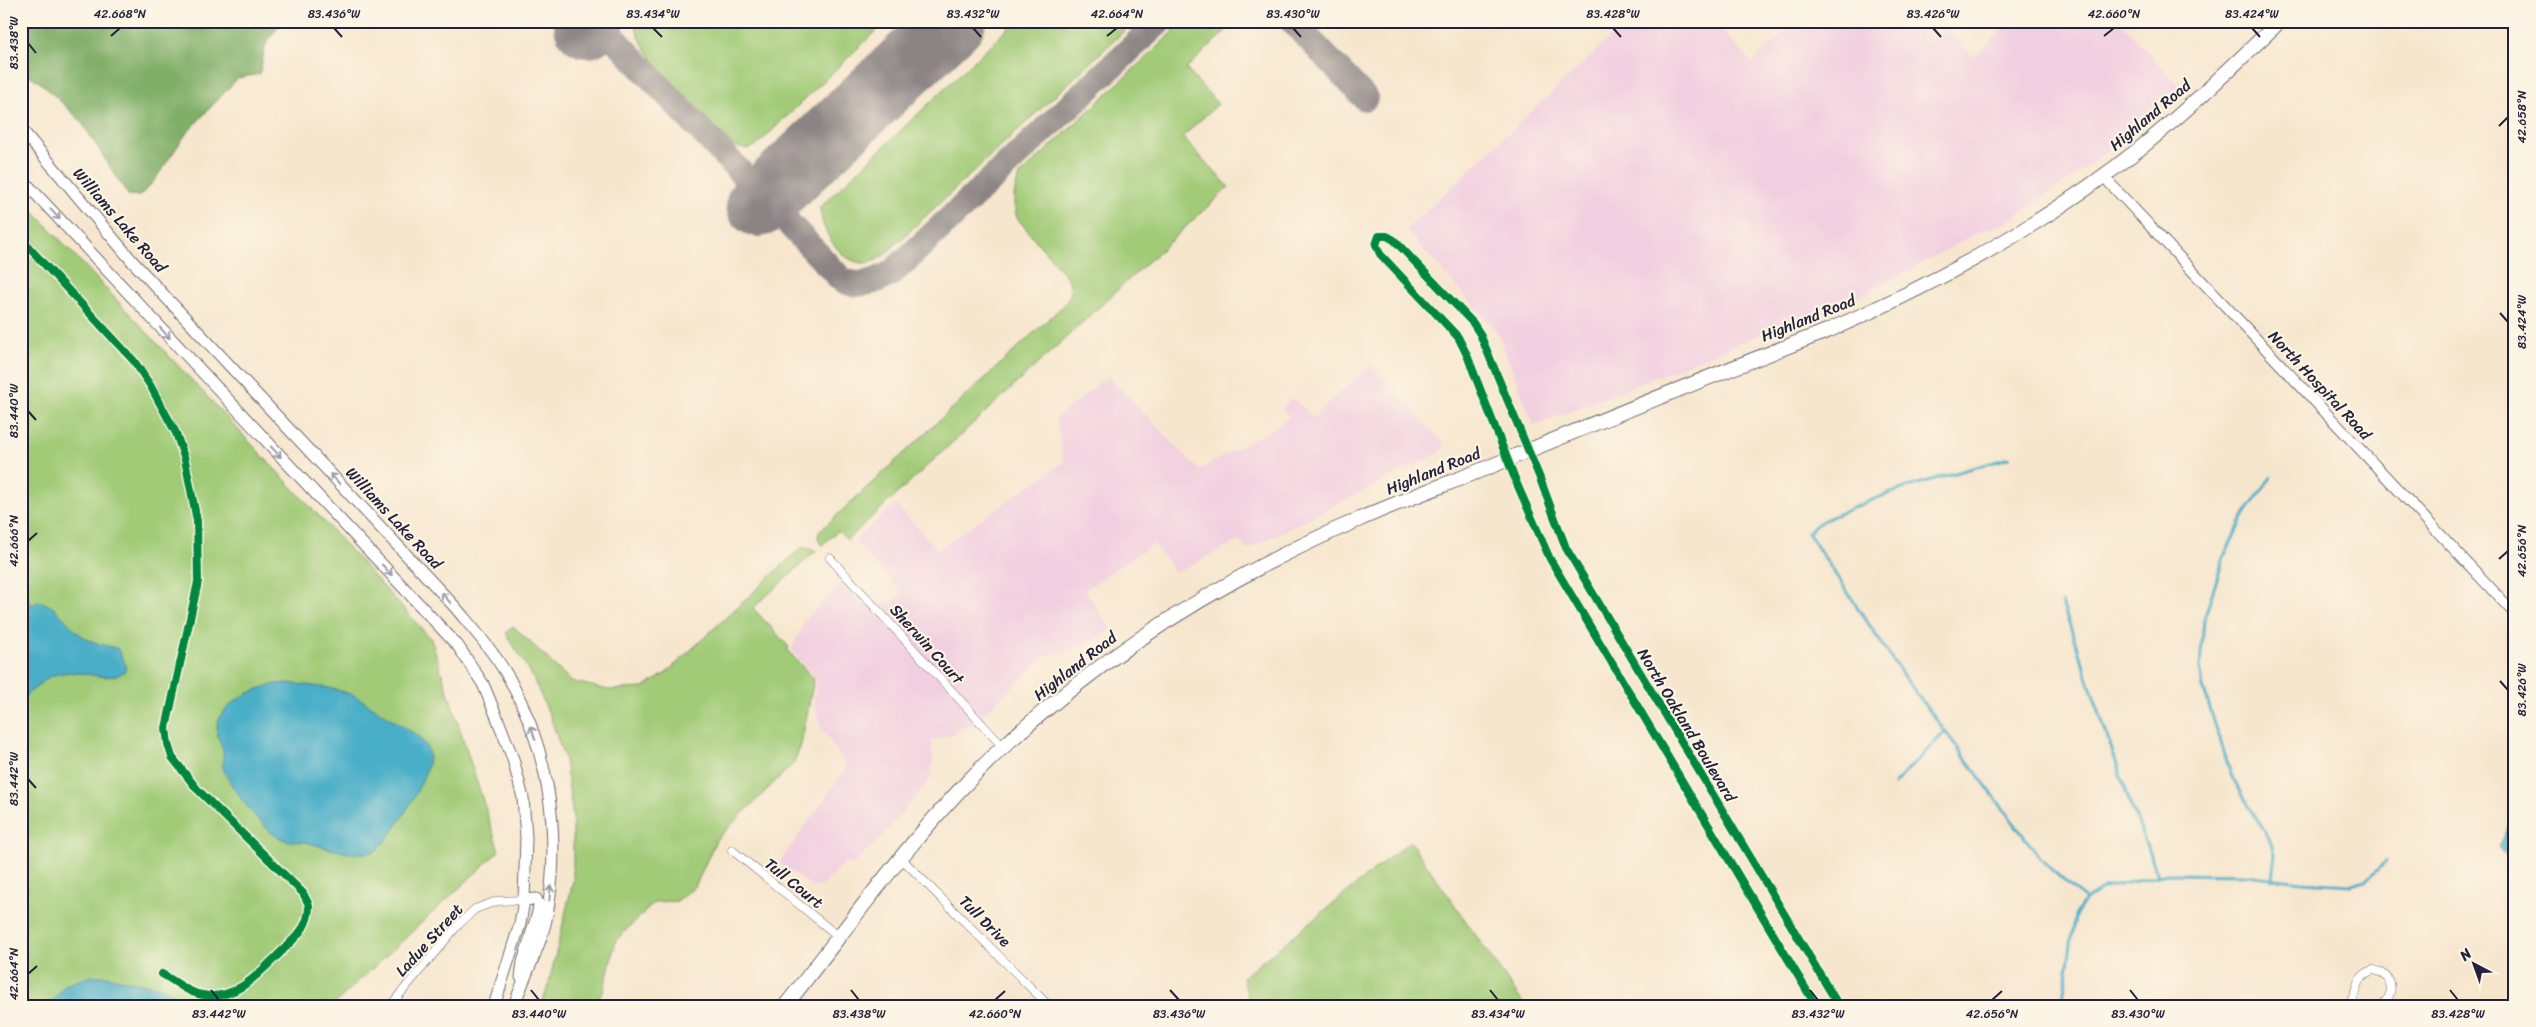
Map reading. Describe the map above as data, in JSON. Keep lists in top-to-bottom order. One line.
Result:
{"streets":{"highway":["Highland Road"],"main road":["Williams Lake Road"],"street":["North Hospital Road","Sherwin Court","North Oakland Boulevard","Tull Court","Tull Drive","Ladue Street"]},"crossings":[["Highland Road","North Hospital Road"],["Highland Road","Sherwin Court"],["Highland Road","North Oakland Boulevard"],["Highland Road","Tull Court"],["Highland Road","Tull Drive"]],"north":"top left","coordinates":["42.668°N","83.436°W","83.434°W","83.432°W","42.664°N","83.430°W","83.428°W","83.426°W","42.660°N","83.424°W","83.438°W","42.658°N","83.440°W","42.666°N","42.656°N","83.442°W"]}
